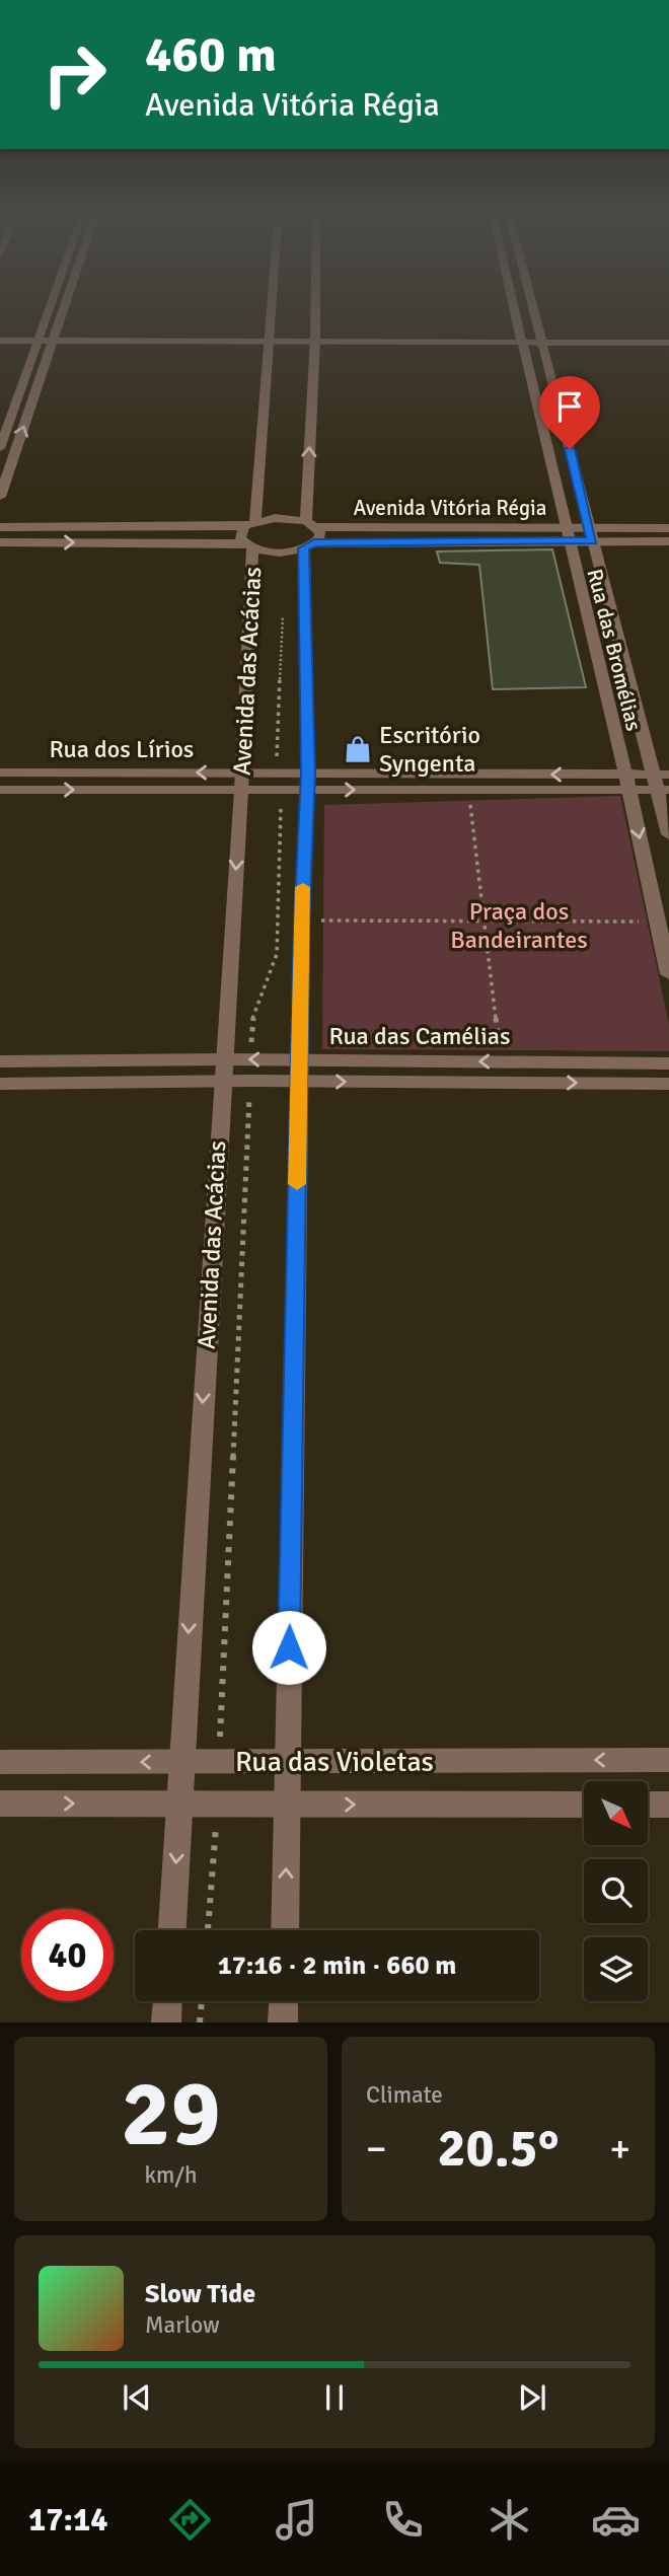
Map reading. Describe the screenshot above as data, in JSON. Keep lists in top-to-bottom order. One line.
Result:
{"streets":{"street":["Avenida Vitória Régia","Rua das Bromélias","Avenida das Acácias","Rua dos Lírios","Rua das Camélias","Rua das Violetas"]},"crossings":[["Avenida Vitória Régia","Rua das Bromélias"],["Avenida Vitória Régia","Avenida das Acácias"],["Rua das Bromélias","Rua dos Lírios"],["Avenida das Acácias","Rua dos Lírios"],["Avenida das Acácias","Rua das Camélias"],["Avenida das Acácias","Rua das Violetas"]],"parks":["Praça dos Bandeirantes"],"places":{"shop":["Escritório Syngenta"]},"north":"bottom right","page":{"turn":["460 m","Avenida Vitória Régia"],"limit":"40","trip":"17:16 · 2 min · 660 m","tile":[["29","km/h"],"Climate"],"heat":["−","20.5°","+"],"song":["Slow Tide","Marlow"],"tabs":"17:14"}}
